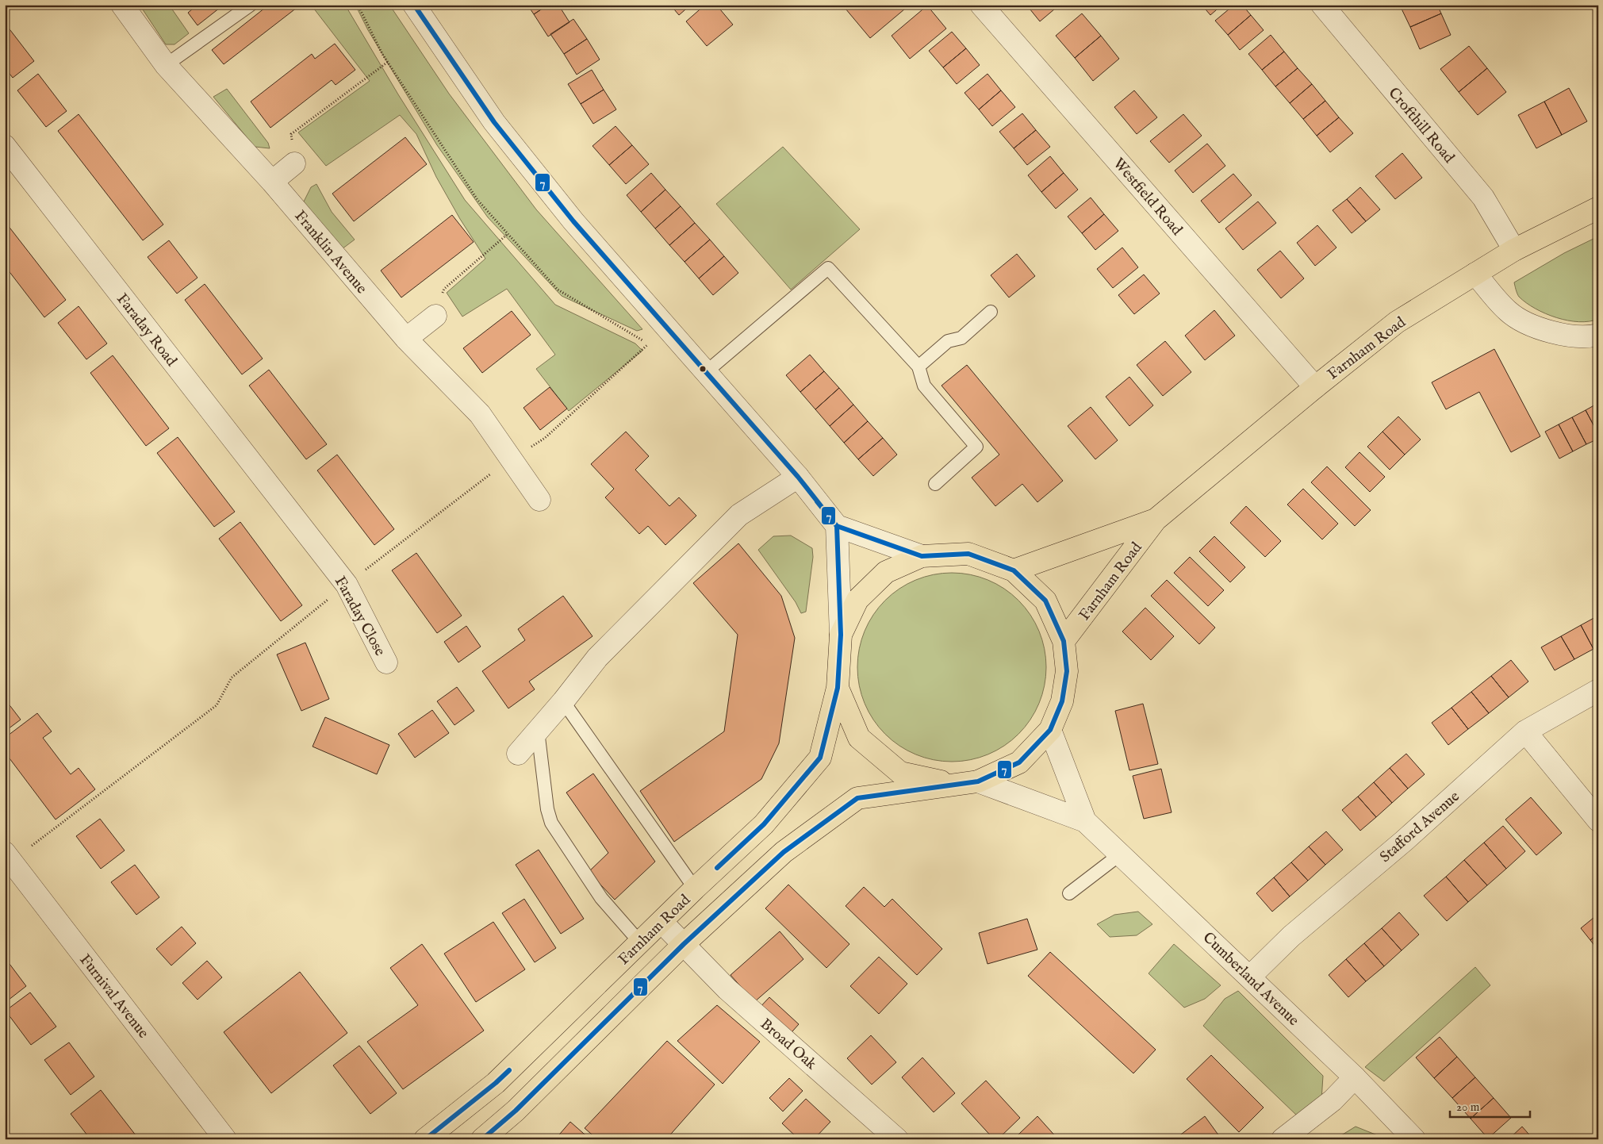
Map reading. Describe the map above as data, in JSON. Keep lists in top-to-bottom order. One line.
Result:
{"streets":{"main road":["Farnham Road"],"street":["Crofthill Road","Westfield Road","Franklin Avenue","Faraday Road","Faraday Close","Stafford Avenue","Cumberland Avenue","Furnival Avenue","Broad Oak"]},"crossings":[["Crofthill Road","Farnham Road"],["Westfield Road","Farnham Road"],["Faraday Road","Faraday Close"],["Farnham Road","Cumberland Avenue"],["Farnham Road","Broad Oak"],["Stafford Avenue","Cumberland Avenue"]],"lines":["transit line 7"],"scale_bar":"20 m"}
